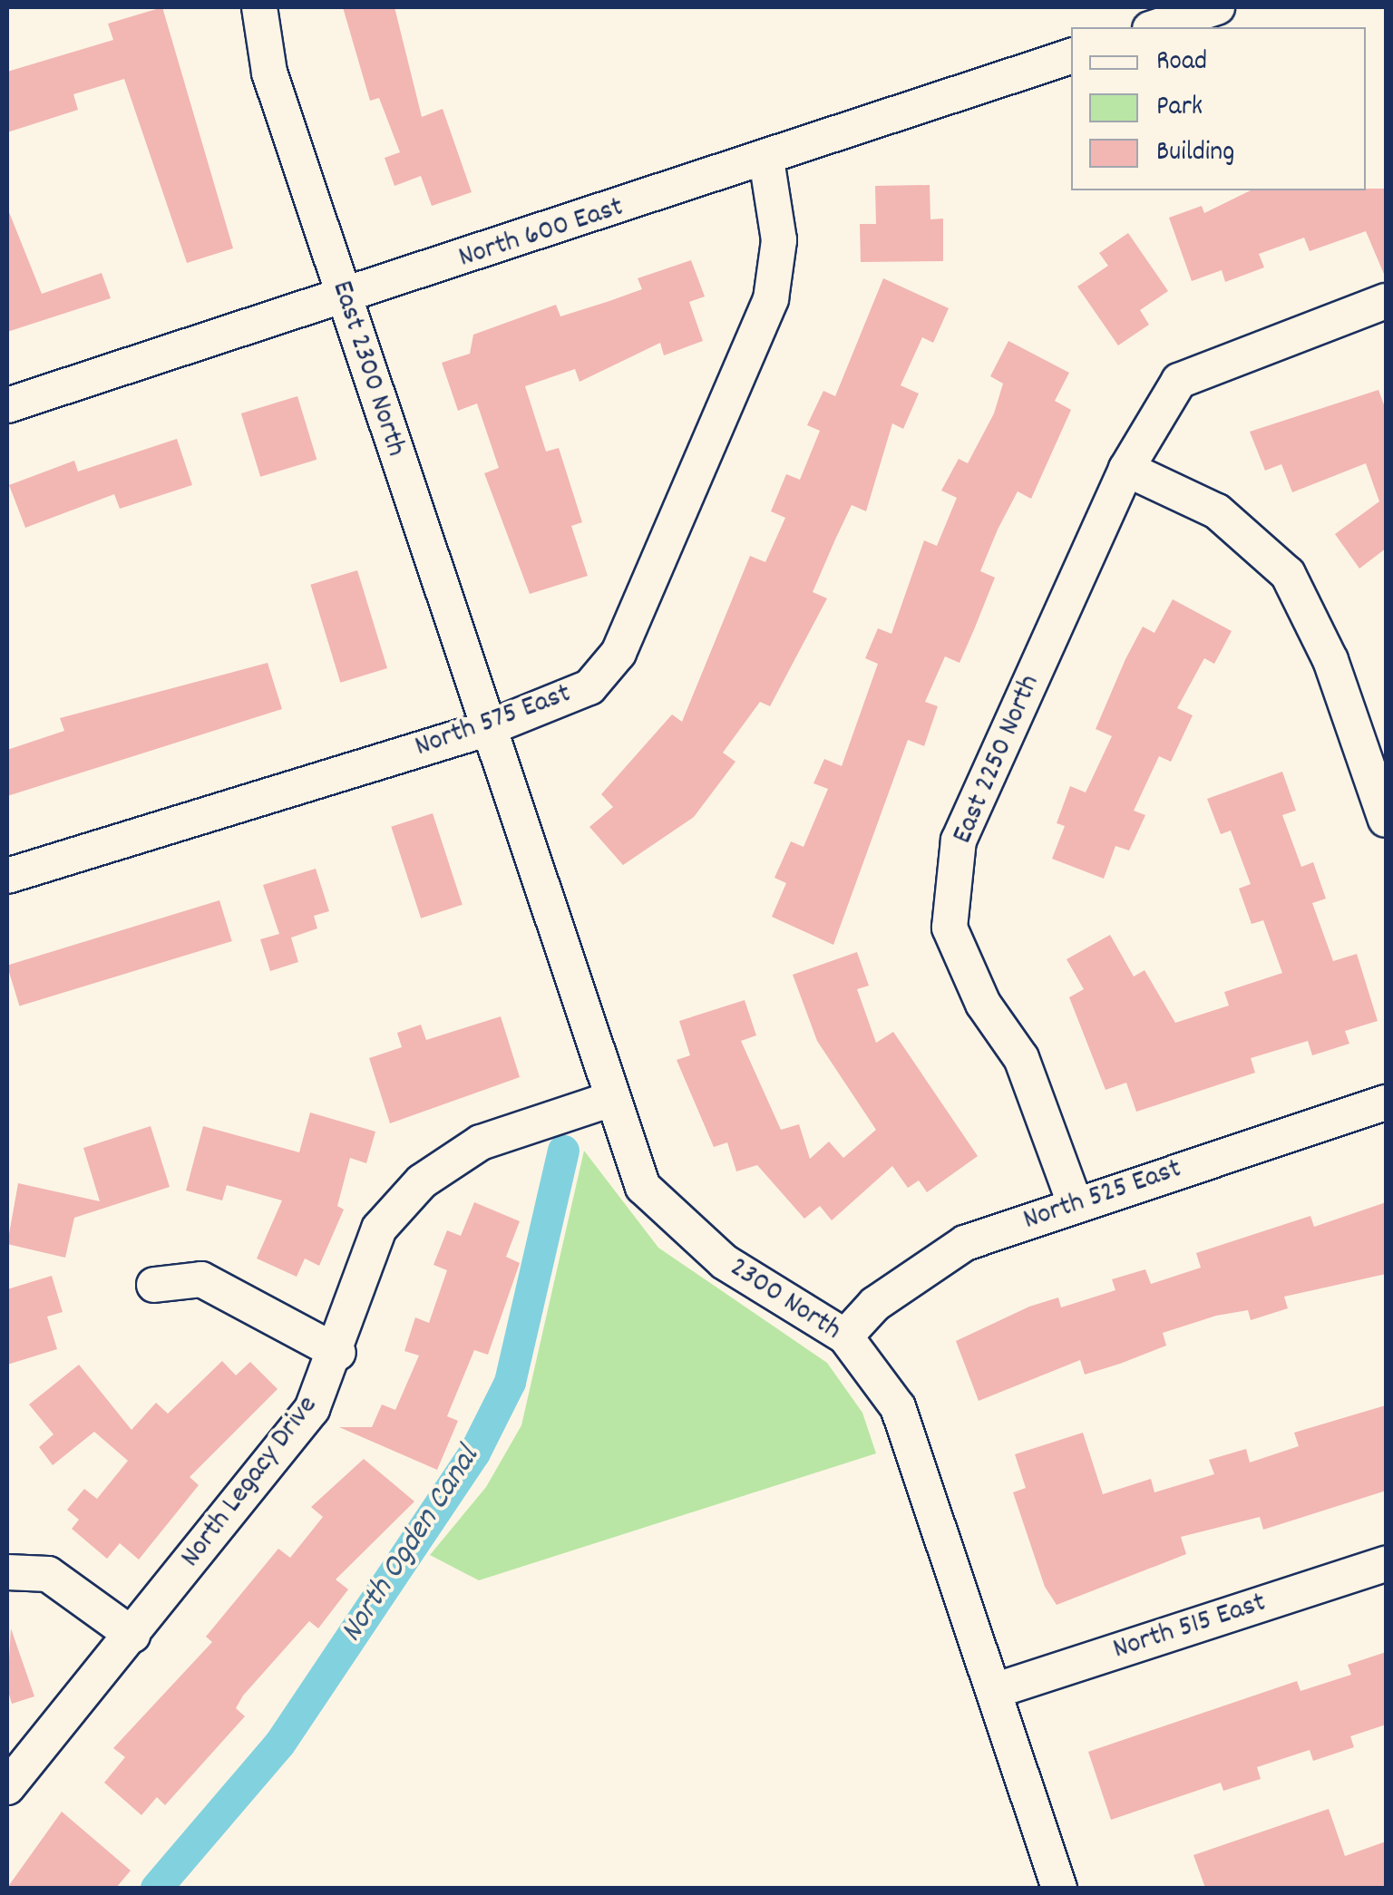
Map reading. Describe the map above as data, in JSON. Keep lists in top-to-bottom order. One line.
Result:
{"streets":{"street":["North 600 East","East 2300 North","North 575 East","East 2250 North","North 525 East","2300 North","North Legacy Drive","North 515 East"]},"crossings":[["North 600 East","East 2300 North"],["North 600 East","North 575 East"],["East 2300 North","North 575 East"],["East 2300 North","2300 North"],["North 575 East","2300 North"],["East 2250 North","North 525 East"],["North 525 East","2300 North"],["2300 North","North Legacy Drive"],["2300 North","North 515 East"]],"water":["North Ogden Canal"],"legend":["Road","Park","Building"]}
